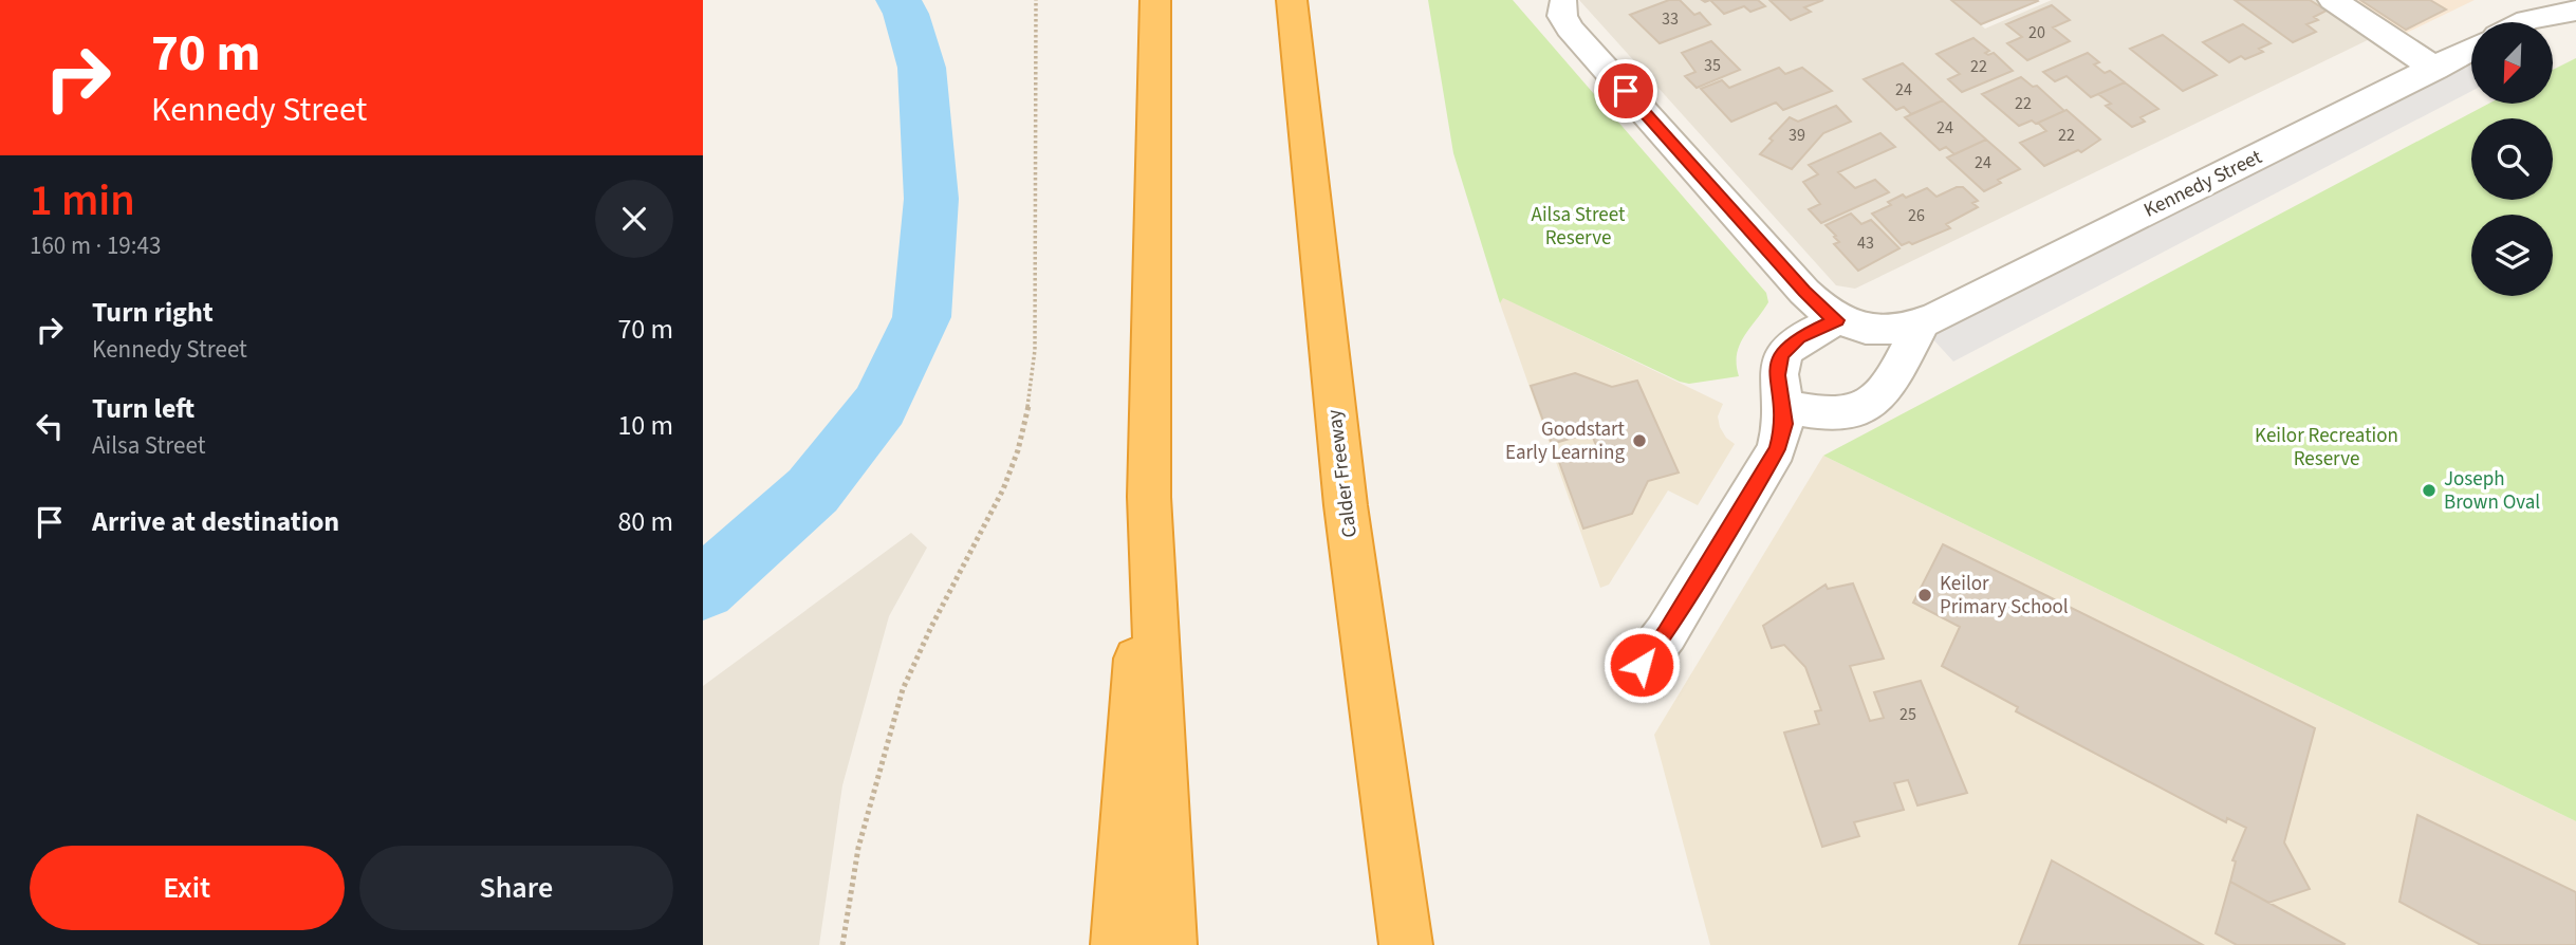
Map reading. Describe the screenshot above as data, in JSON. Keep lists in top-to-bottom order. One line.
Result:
{"streets":{"highway":["Calder Freeway"],"street":["Kennedy Street"]},"parks":["Ailsa Street Reserve","Keilor Recreation Reserve"],"places":["Goodstart Early Learning","Joseph Brown Oval","Keilor Primary School"],"house_numbers":["33","20","35","22","24","22","24","39","22","24","26","43","25"],"north":"bottom left","page":{"turn":["70 m","Kennedy Street"],"heading":["1 min","160 m · 19:43"],"list":[{"name":"Turn right","note":"Kennedy Street","value":"70 m"},{"name":"Turn left","note":"Ailsa Street","value":"10 m"},{"name":"Arrive at destination","value":"80 m"}],"buttons":["Exit","Share"]}}
